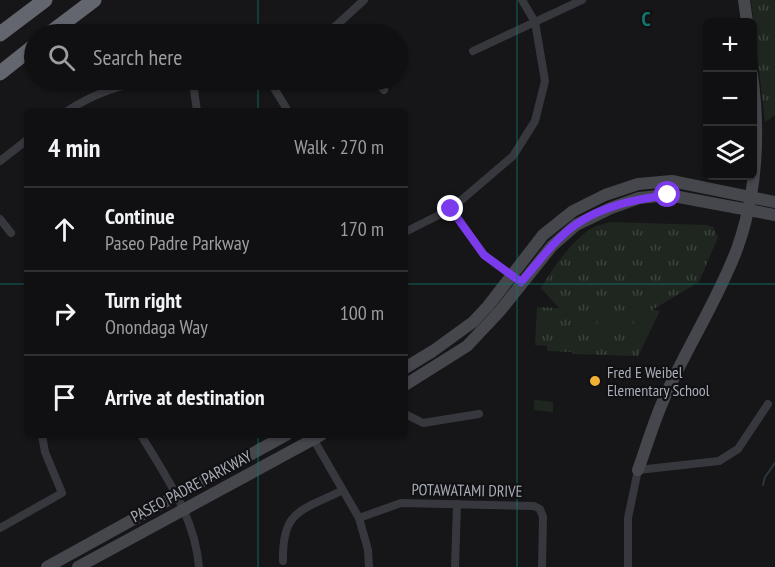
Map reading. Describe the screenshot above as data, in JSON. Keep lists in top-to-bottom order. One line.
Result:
{"streets":{"main road":["PASEO PADRE PARKWAY"],"street":["POTAWATAMI DRIVE"]},"places":["Fred E Weibel Elementary School"],"page":{"map_buttons":["+","−"],"search":"Search here","heading":["4 min","Walk · 270 m"],"list":[["Continue","Paseo Padre Parkway","170 m"],["Turn right","Onondaga Way","100 m"],"Arrive at destination"]},"grid":{"columns":["C"]}}
